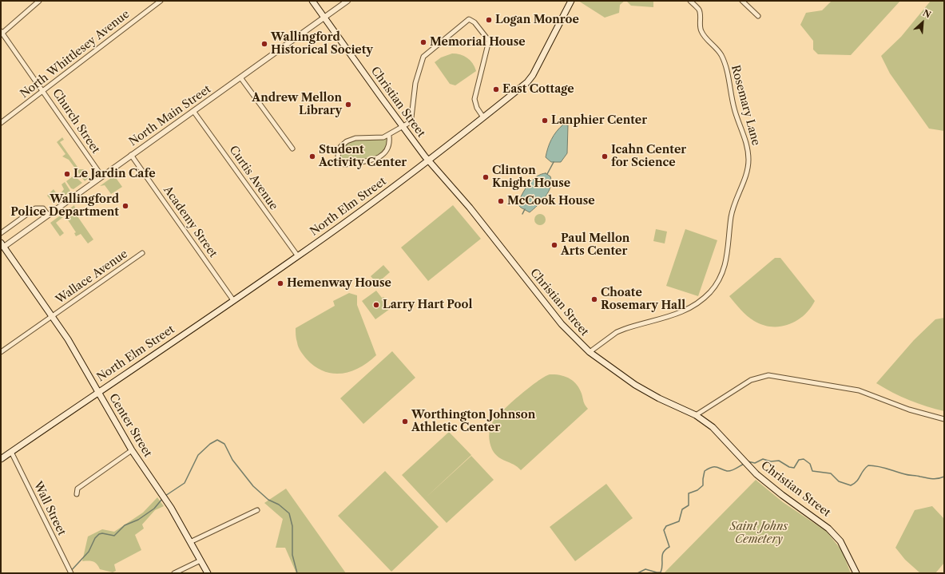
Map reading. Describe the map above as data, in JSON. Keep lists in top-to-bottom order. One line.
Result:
{"streets":{"main road":["Christian Street","North Elm Street","Center Street"],"street":["North Whittlesey Avenue","Rosemary Lane","North Main Street","Church Street","Curtis Avenue","Academy Street","Wallace Avenue","Wall Street"]},"crossings":[["North Whittlesey Avenue","Church Street"],["Christian Street","Rosemary Lane"],["Christian Street","North Main Street"],["Christian Street","North Elm Street"],["North Main Street","Church Street"],["North Main Street","Curtis Avenue"],["North Main Street","Academy Street"],["North Main Street","Center Street"],["Curtis Avenue","North Elm Street"],["North Elm Street","Academy Street"],["North Elm Street","Center Street"],["North Elm Street","Wall Street"],["Wallace Avenue","Center Street"]],"parks":["Saint Johns Cemetery"],"places":["Logan Monroe","Memorial House","Wallingford Historical Society","East Cottage","Andrew Mellon Library","Lanphier Center","Student Activity Center","Icahn Center for Science","Le Jardin Cafe","Clinton Knight House","McCook House","Wallingford Police Department","Paul Mellon Arts Center","Hemenway House","Choate Rosemary Hall","Larry Hart Pool","Worthington Johnson Athletic Center"],"north":"top right"}
